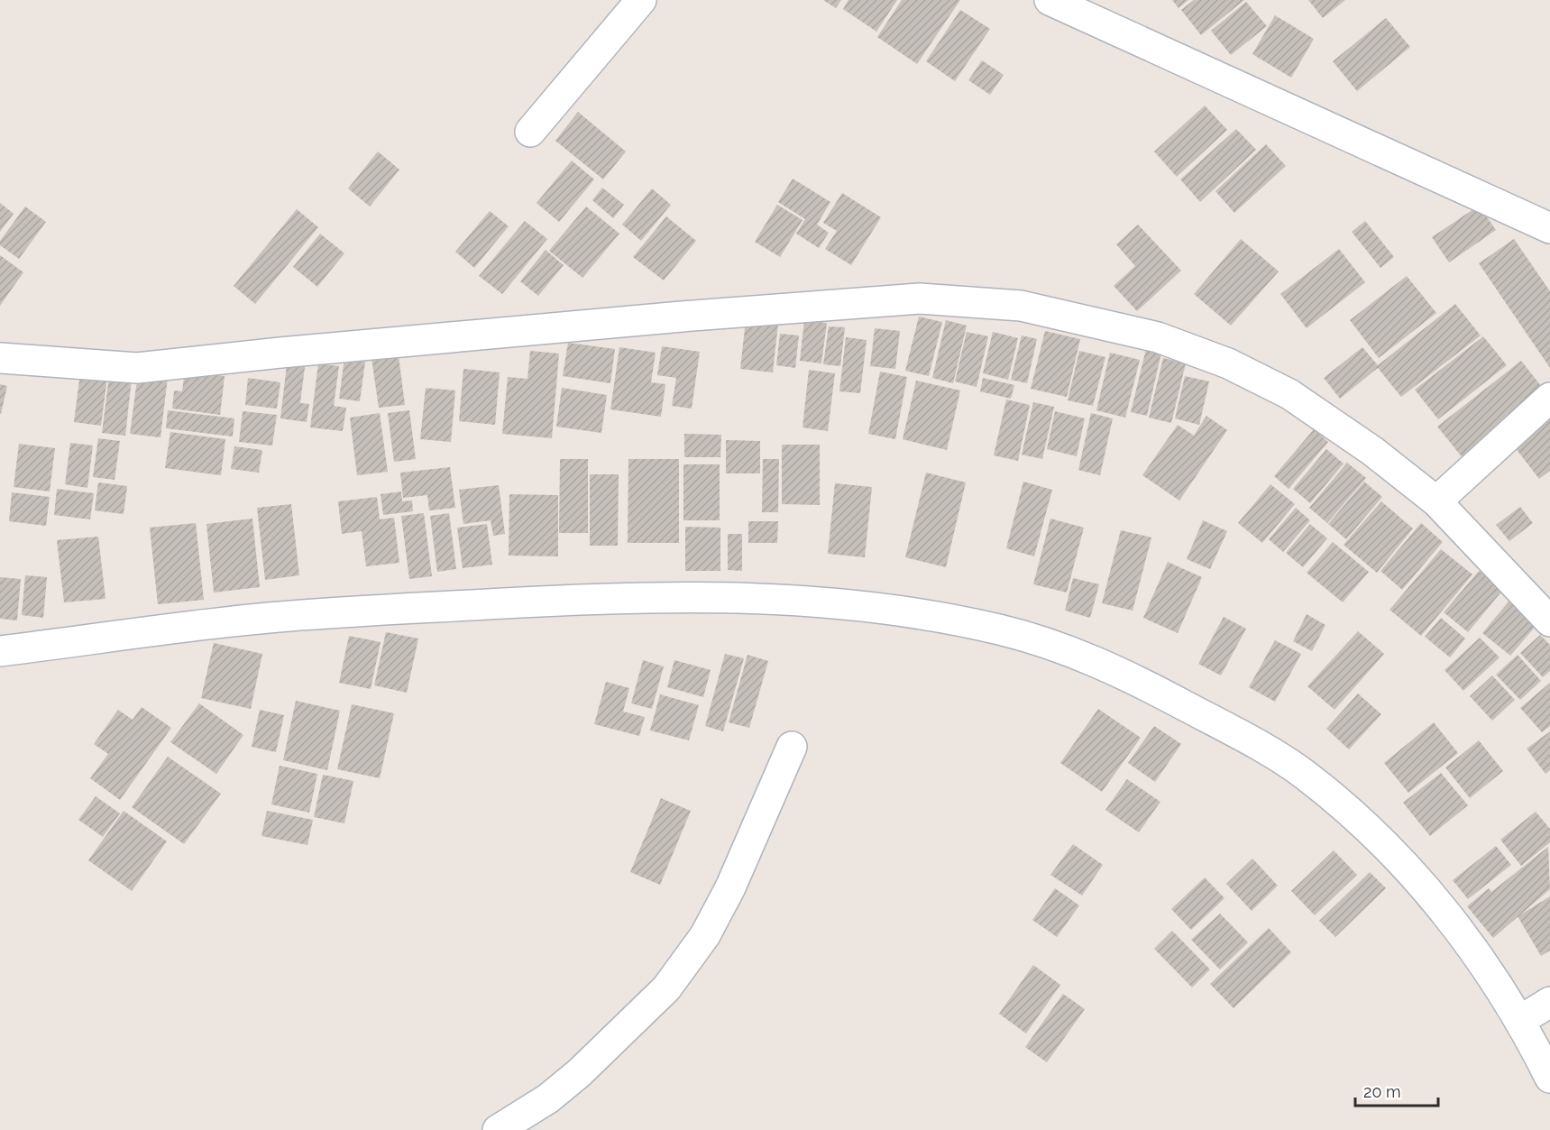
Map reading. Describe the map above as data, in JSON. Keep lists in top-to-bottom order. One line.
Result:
{"scale_bar":"20 m"}
